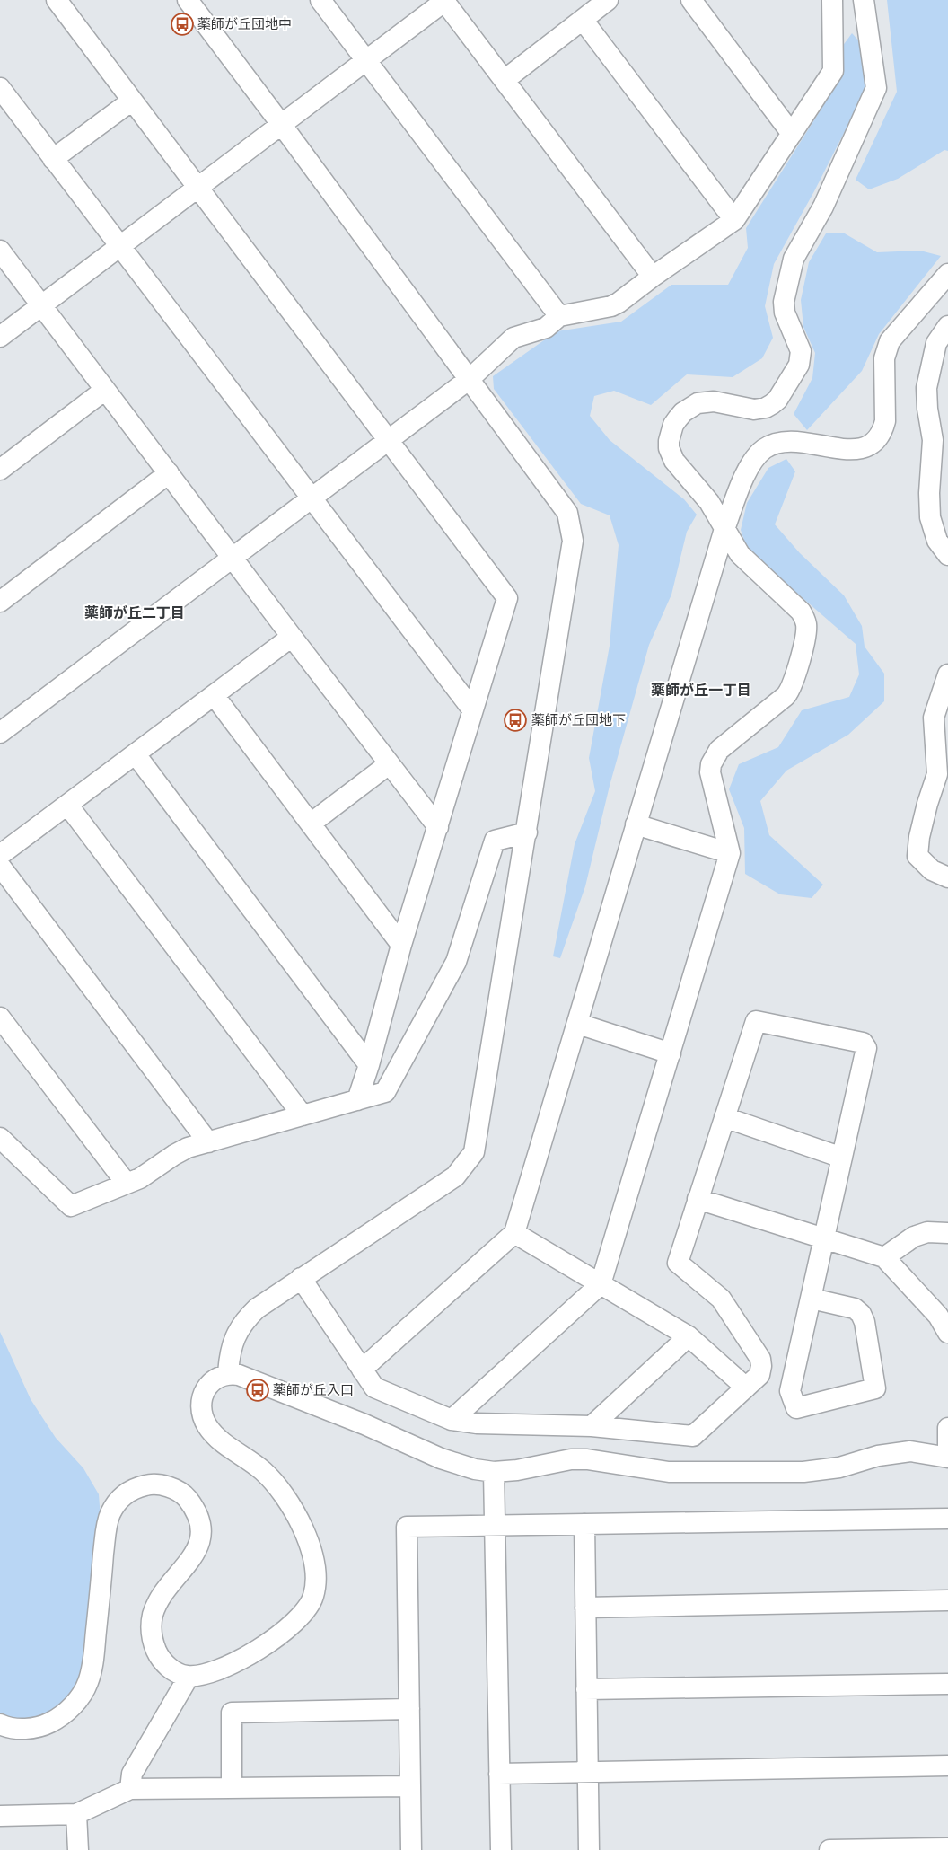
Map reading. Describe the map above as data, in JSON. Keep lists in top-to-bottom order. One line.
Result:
{"districts":["薬師が丘二丁目","薬師が丘一丁目"],"places":{"bus stop":["薬師が丘団地中","薬師が丘団地下","薬師が丘入口"]}}
